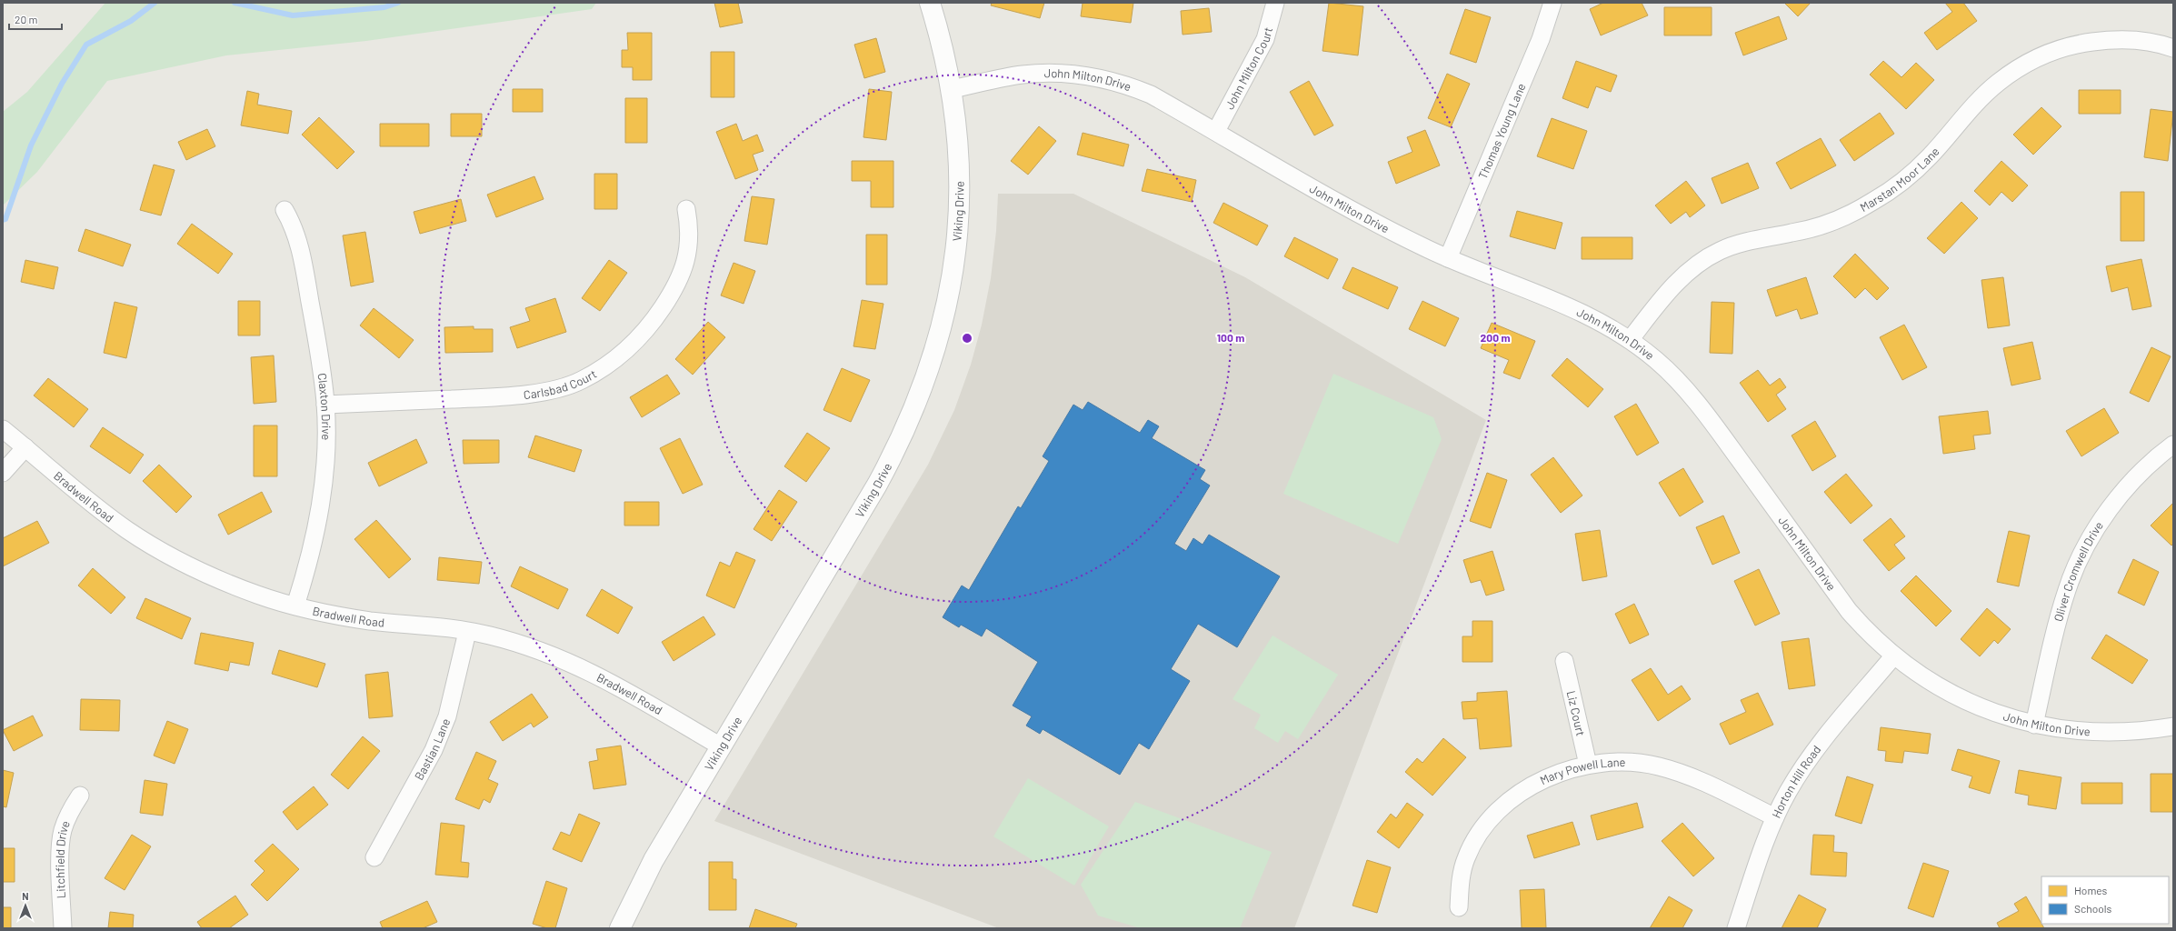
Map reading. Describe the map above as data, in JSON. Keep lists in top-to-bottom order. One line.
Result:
{"streets":{"street":["John Milton Court","John Milton Drive","Thomas Young Lane","Marstan Moor Lane","Viking Drive","Carlsbad Court","Claxton Drive","Bradwell Road","Oliver Cromwell Drive","Liz Court","Bastian Lane","Mary Powell Lane","Horton Hill Road","Litchfield Drive"]},"crossings":[["John Milton Court","John Milton Drive"],["John Milton Drive","Thomas Young Lane"],["John Milton Drive","Marstan Moor Lane"],["John Milton Drive","Viking Drive"],["John Milton Drive","Oliver Cromwell Drive"],["John Milton Drive","Horton Hill Road"],["Viking Drive","Bradwell Road"],["Carlsbad Court","Claxton Drive"],["Claxton Drive","Bradwell Road"],["Bradwell Road","Bastian Lane"],["Liz Court","Mary Powell Lane"],["Mary Powell Lane","Horton Hill Road"]],"legend":["Homes","Schools"],"scale_bar":"20 m","north":"top","rings":["100 m","200 m"]}
